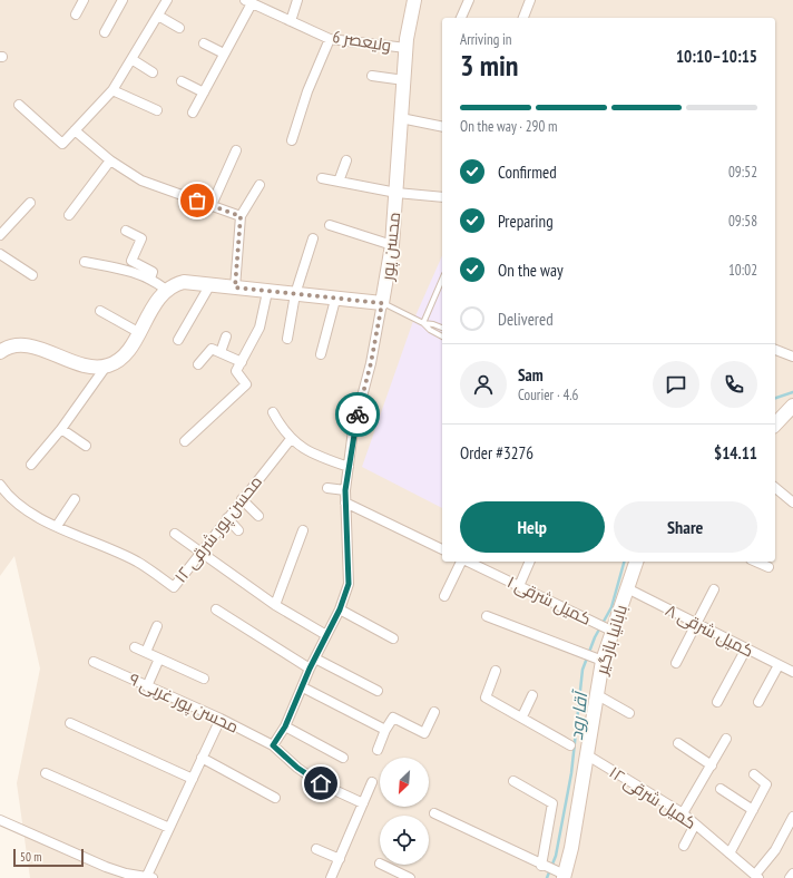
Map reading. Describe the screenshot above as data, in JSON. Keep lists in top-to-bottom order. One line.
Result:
{"streets":{"main road":["محسن پور","بابانیا بازگیر"],"street":["ولیعصر 6","محسن پور شرقی ۱۲","کمیل شرقی ۱","کمیل شرقی ۸","محسن پور غربی ۹","کمیل شرقی ۱۲"]},"crossings":[["ولیعصر 6","محسن پور"],["کمیل شرقی ۱","بابانیا بازگیر"],["کمیل شرقی ۸","بابانیا بازگیر"],["بابانیا بازگیر","کمیل شرقی ۱۲"]],"water":["آقا رود"],"scale_bar":"50 m","north":"bottom left","page":{"heading":["3 min","Arriving in","10:10–10:15"],"panel":["Sam","Courier · 4.6","Order #3276","$14.11"],"bar":"On the way · 290 m","list":[["Confirmed","09:52"],["Preparing","09:58"],["On the way","10:02"],"Delivered"],"buttons":["Help","Share"],"scale":"50 m"}}
